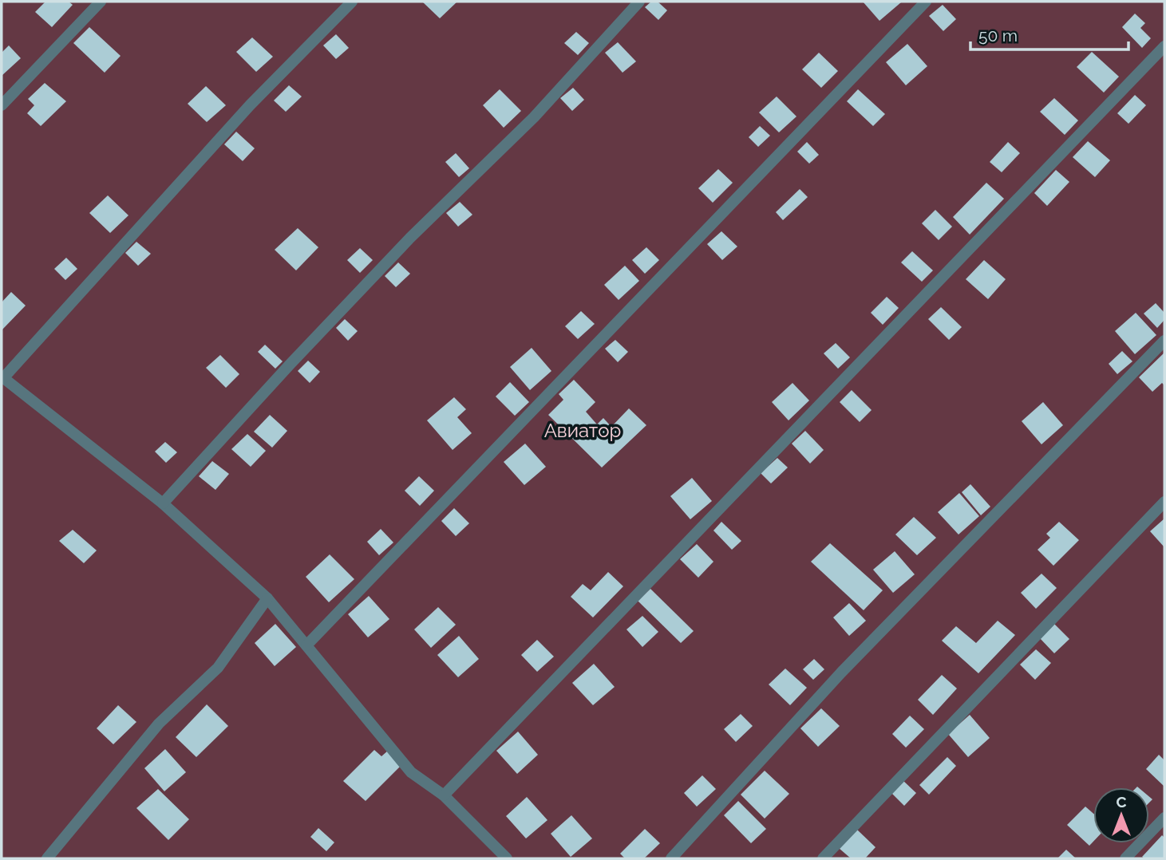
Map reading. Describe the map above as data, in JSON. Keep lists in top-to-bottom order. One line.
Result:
{"parks":["Авиатор"],"scale_bar":"50 m","north":"top"}
